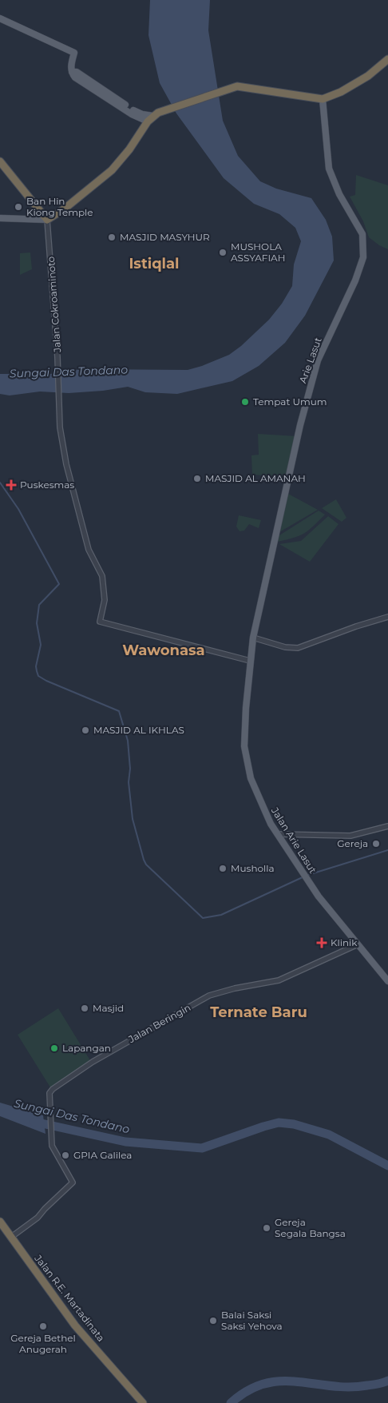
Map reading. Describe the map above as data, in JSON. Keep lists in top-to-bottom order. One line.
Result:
{"streets":{"highway":["Jalan R.E. Martadinata"],"main road":["Arie Lasut","Jalan Arie Lasut"],"street":["Jalan Cokroaminoto","Jalan Beringin"]},"crossings":[["Jalan Cokroaminoto","Jalan Arie Lasut"],["Arie Lasut","Jalan Arie Lasut"],["Jalan Arie Lasut","Jalan Beringin"],["Jalan Beringin","Jalan R.E. Martadinata"]],"districts":["Istiqlal","Wawonasa","Ternate Baru"],"water":["Sungai Das Tondano"],"places":{"other":["Ban Hin Kiong Temple","MASJID MASYHUR","MUSHOLA ASSYAFIAH","Tempat Umum","MASJID AL AMANAH","MASJID AL IKHLAS","Gereja","Musholla","Masjid","Lapangan","GPIA Galilea","Gereja Segala Bangsa","Balai Saksi Saksi Yehova","Gereja Bethel Anugerah"],"health":["Puskesmas","Klinik"]}}
